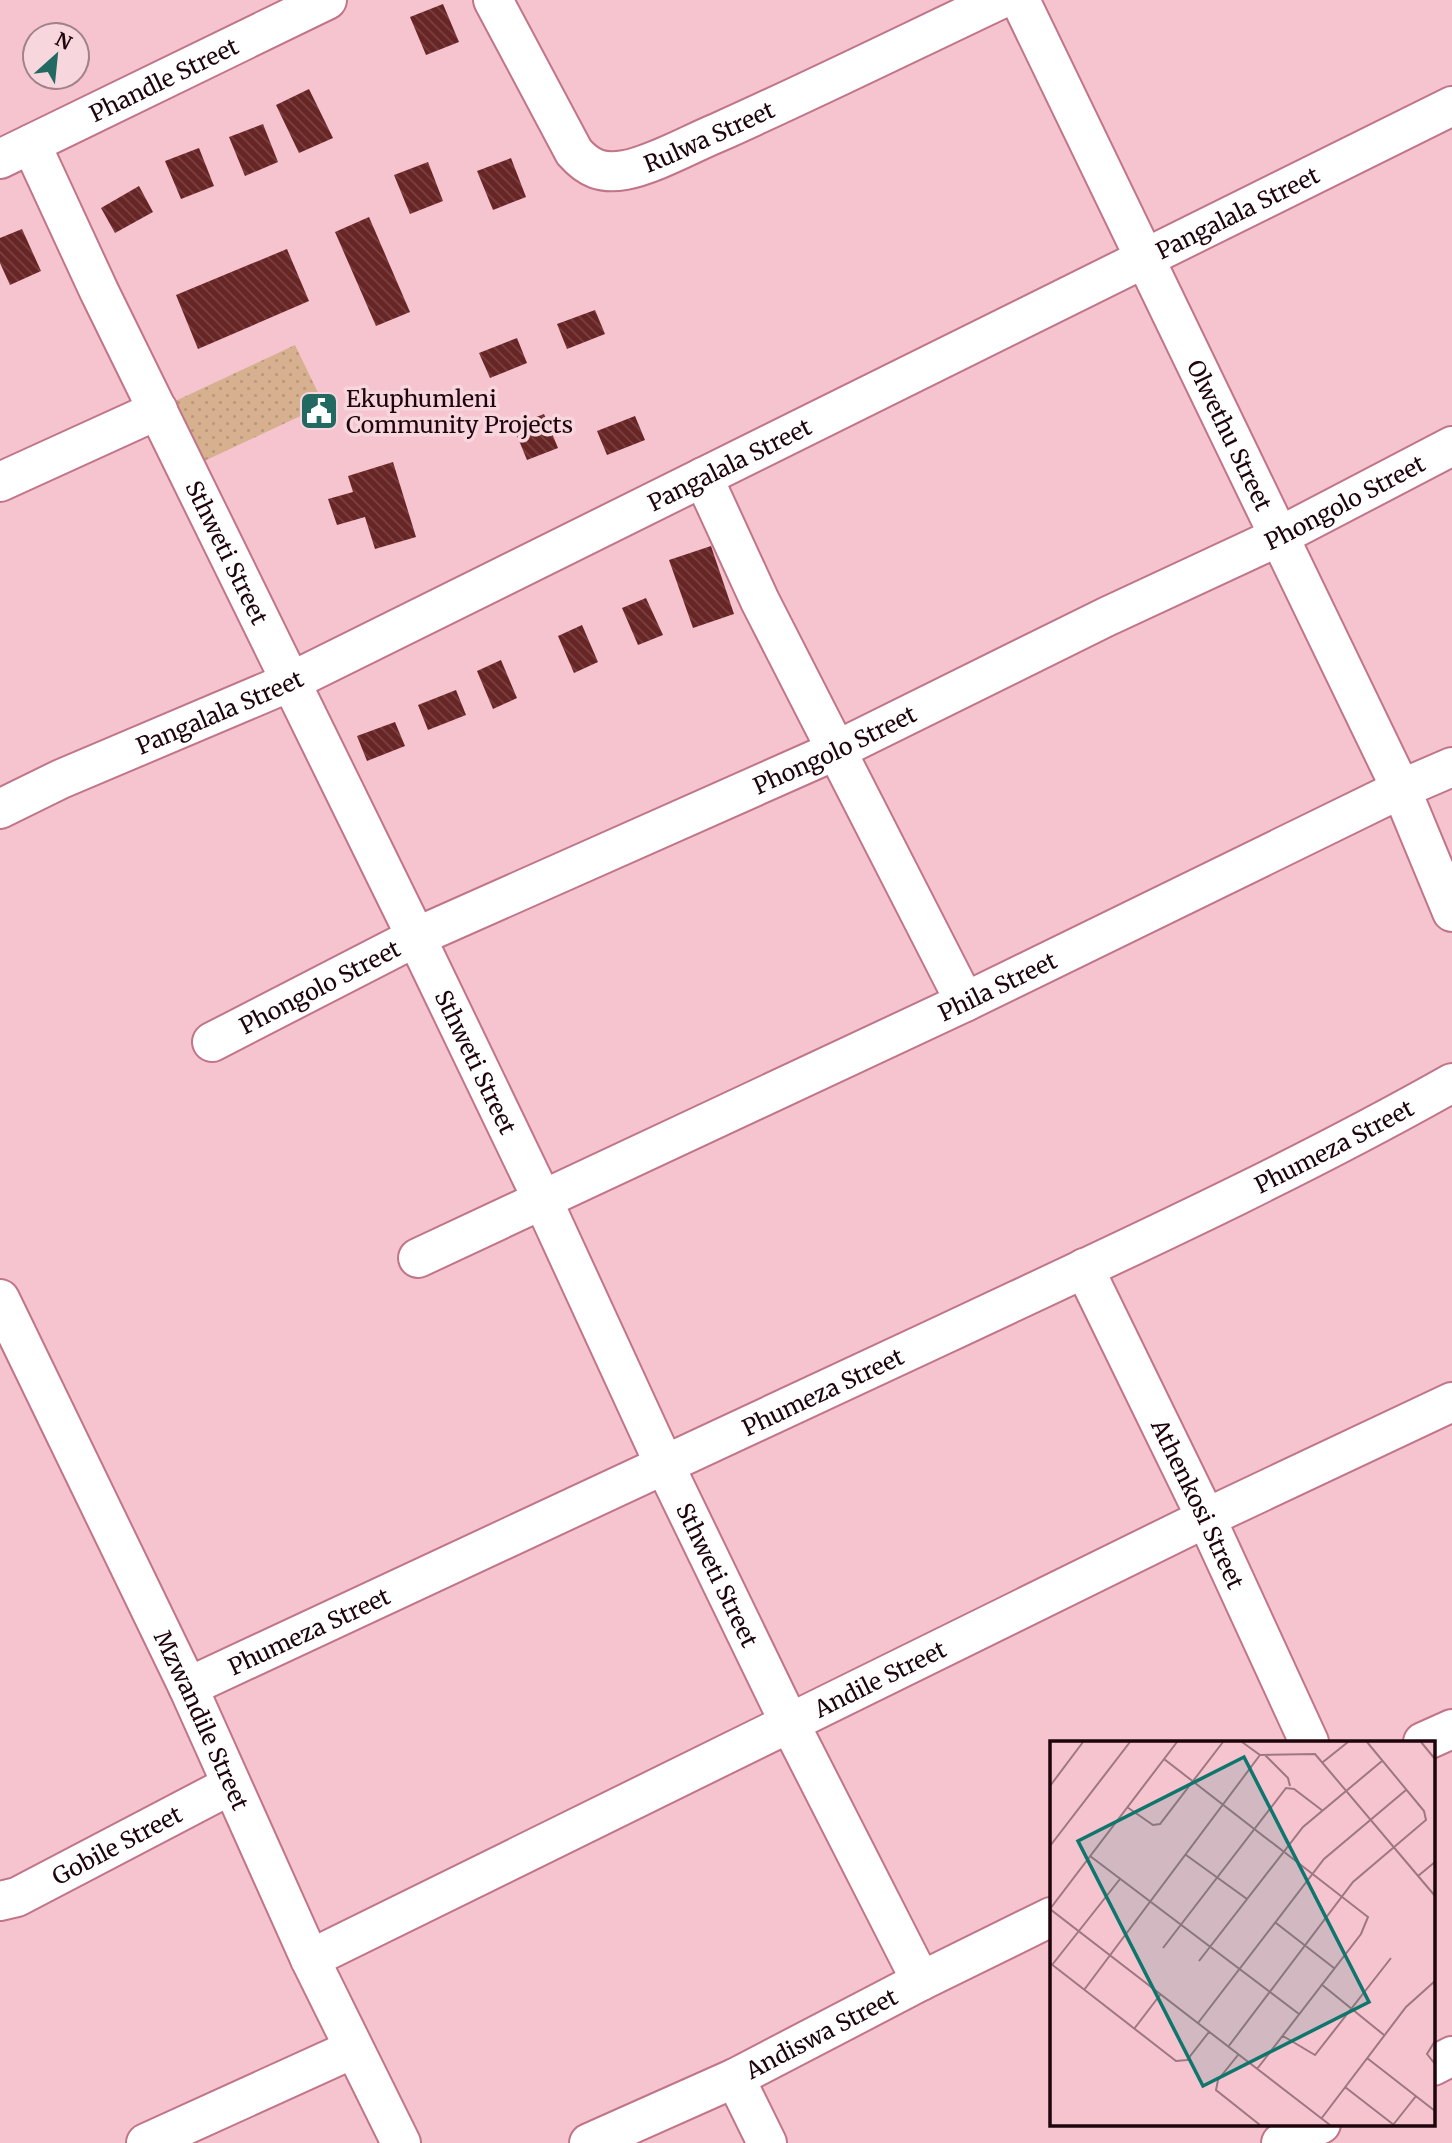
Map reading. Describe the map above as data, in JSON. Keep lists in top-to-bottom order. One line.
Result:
{"streets":{"street":["Phandle Street","Rulwa Street","Pangalala Street","Olwethu Street","Phongolo Street","Sthweti Street","Phila Street","Phumeza Street","Athenkosi Street","Andile Street","Mzwandile Street","Gobile Street","Andiswa Street"]},"crossings":[["Phandle Street","Sthweti Street"],["Pangalala Street","Olwethu Street"],["Pangalala Street","Sthweti Street"],["Olwethu Street","Phongolo Street"],["Olwethu Street","Phila Street"],["Phongolo Street","Sthweti Street"],["Sthweti Street","Phila Street"],["Sthweti Street","Phumeza Street"],["Sthweti Street","Andile Street"],["Sthweti Street","Andiswa Street"],["Phumeza Street","Athenkosi Street"],["Phumeza Street","Mzwandile Street"],["Athenkosi Street","Andile Street"],["Andile Street","Mzwandile Street"],["Mzwandile Street","Gobile Street"]],"places":{"public building":["Ekuphumleni Community Projects"]},"north":"top right"}
